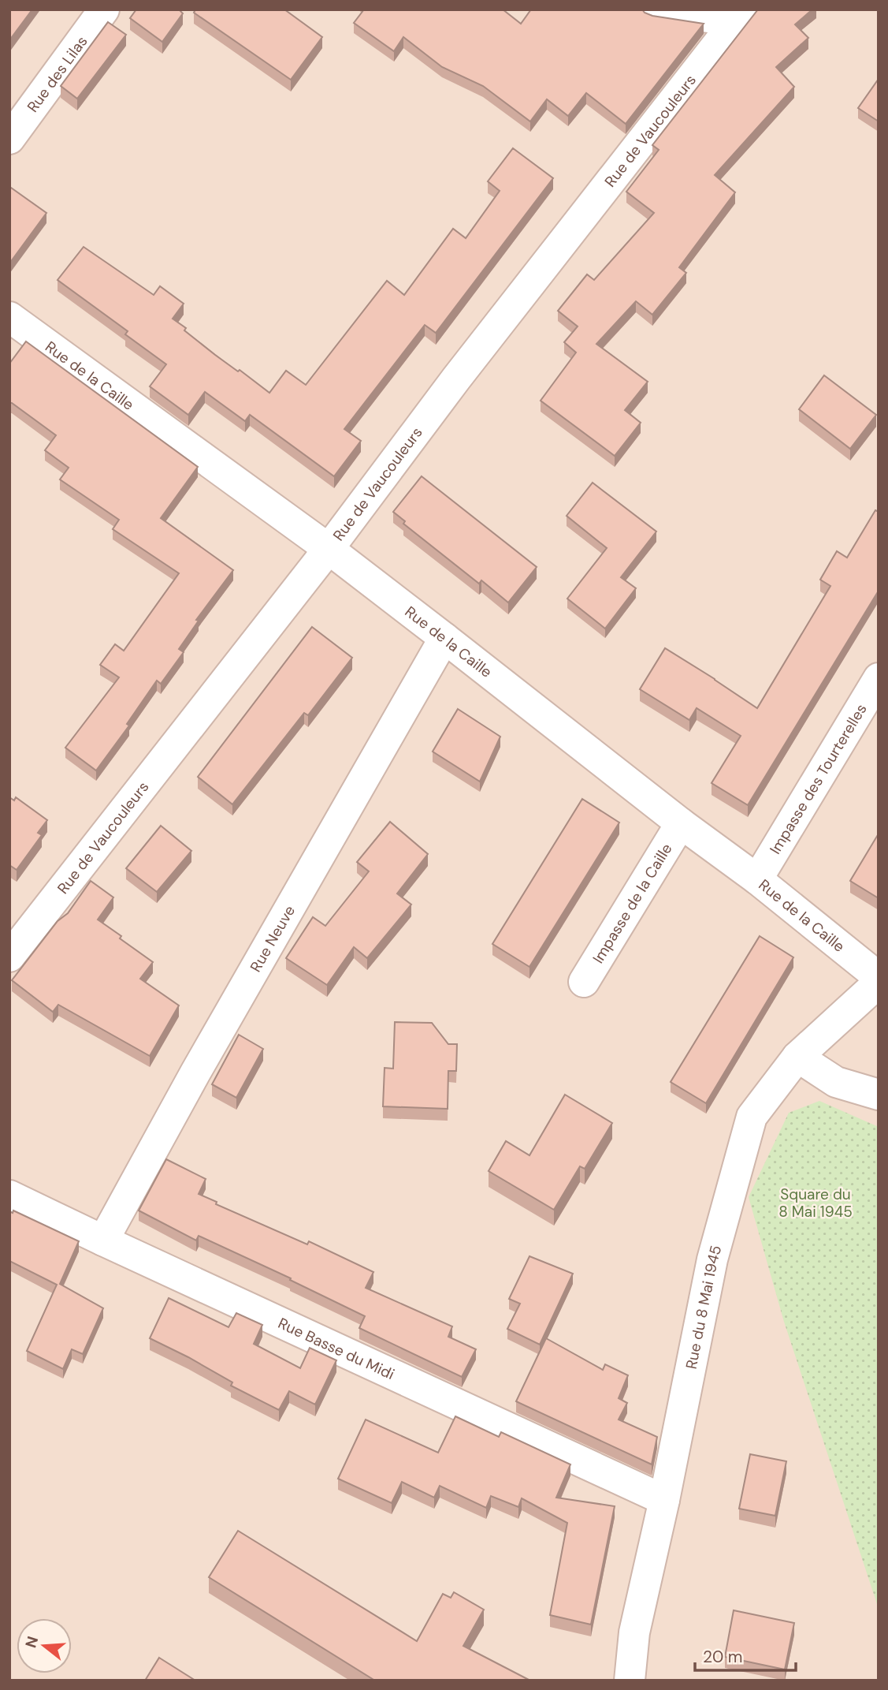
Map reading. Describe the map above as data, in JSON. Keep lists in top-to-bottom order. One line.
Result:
{"streets":{"street":["Rue des Lilas","Rue de Vaucouleurs","Rue de la Caille","Impasse des Tourterelles","Impasse de la Caille","Rue Neuve","Rue du 8 Mai 1945","Rue Basse du Midi"]},"crossings":[["Rue de Vaucouleurs","Rue de la Caille"],["Rue de la Caille","Impasse des Tourterelles"],["Rue de la Caille","Impasse de la Caille"],["Rue de la Caille","Rue Neuve"],["Rue Neuve","Rue Basse du Midi"],["Rue du 8 Mai 1945","Rue Basse du Midi"]],"parks":["Square du 8 Mai 1945"],"scale_bar":"20 m","north":"left"}
